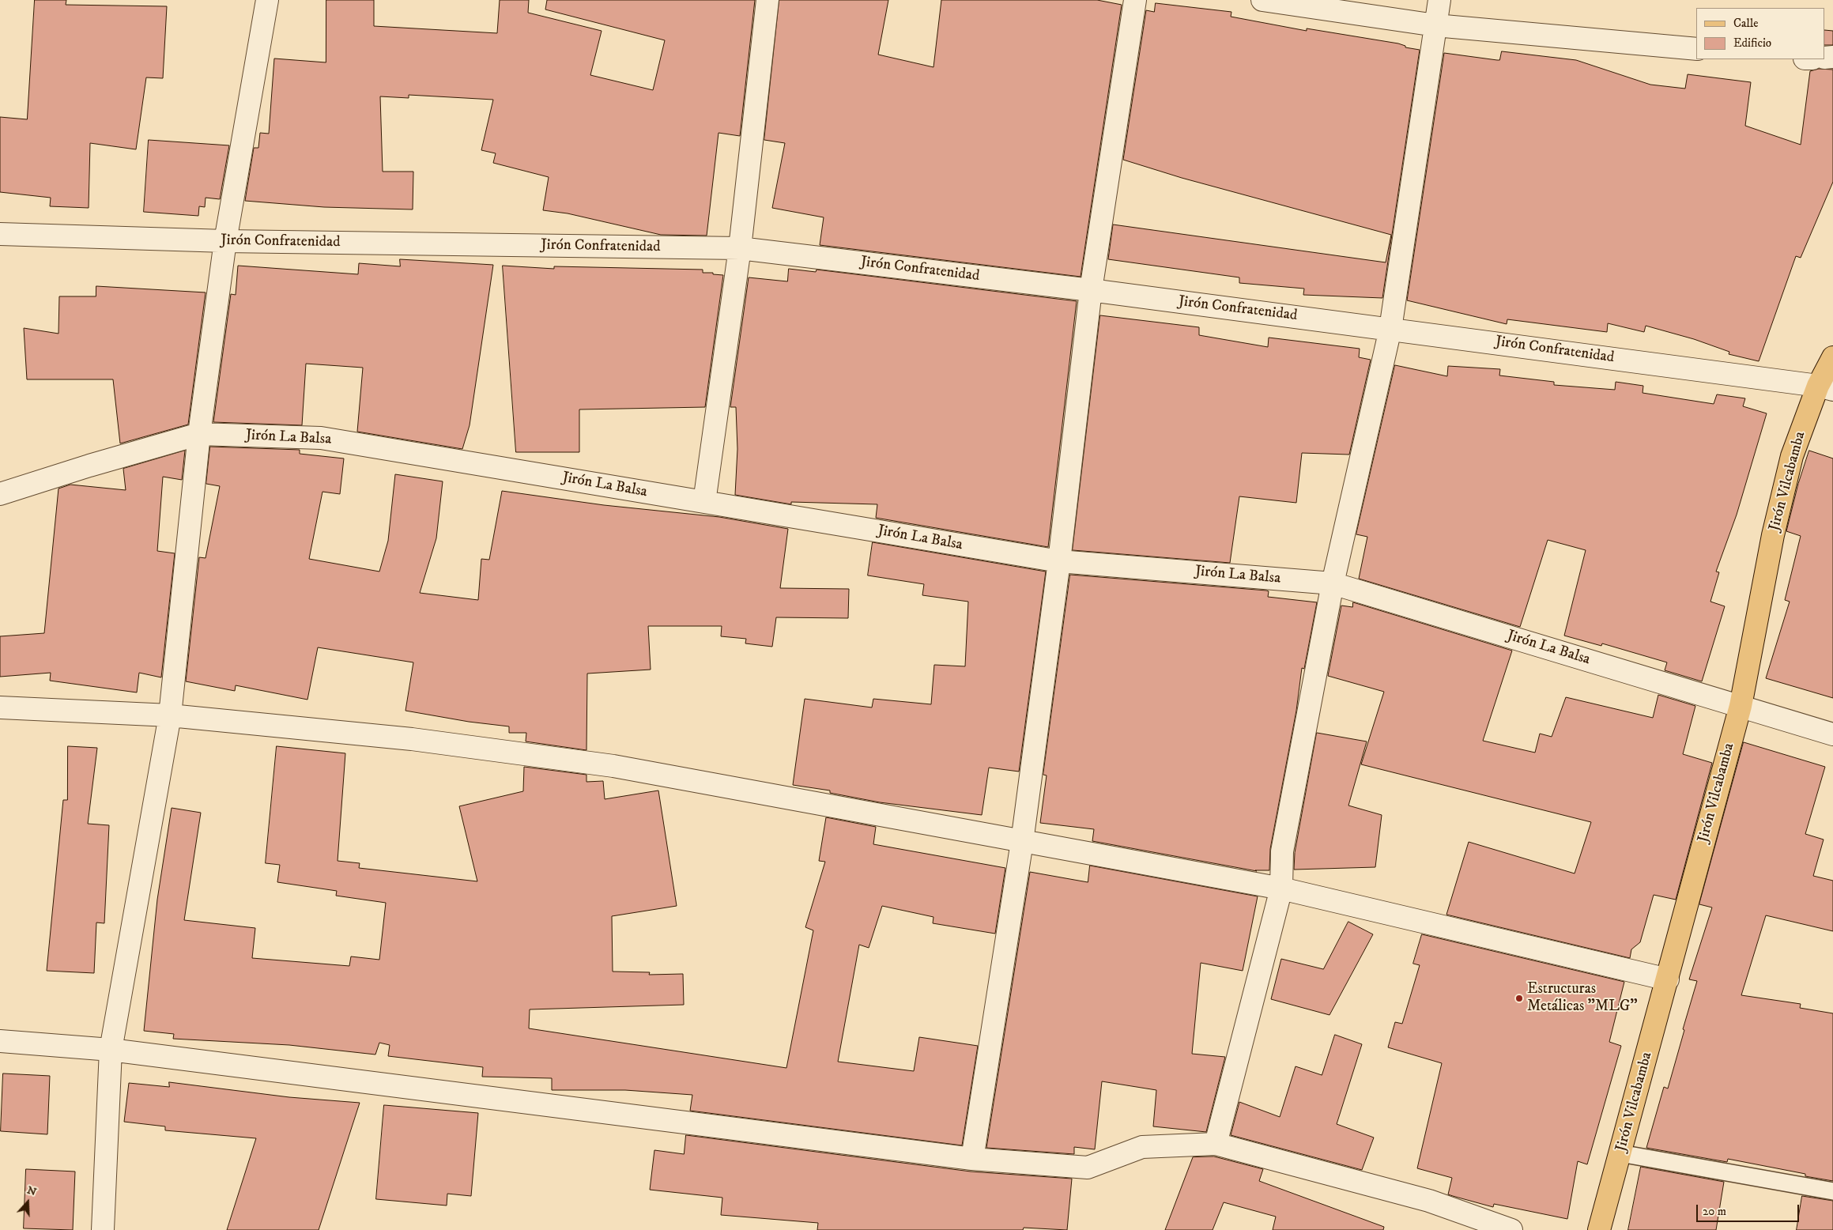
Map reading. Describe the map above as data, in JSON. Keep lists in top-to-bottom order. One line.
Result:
{"streets":{"main road":["Jirón Vilcabamba"],"street":["Jirón Confratenidad","Jirón La Balsa"]},"crossings":[["Jirón Confratenidad","Jirón Vilcabamba"],["Jirón La Balsa","Jirón Vilcabamba"]],"places":["Estructuras Metálicas \"MLG\""],"legend":["Calle","Edificio"],"scale_bar":"20 m","north":"top"}
